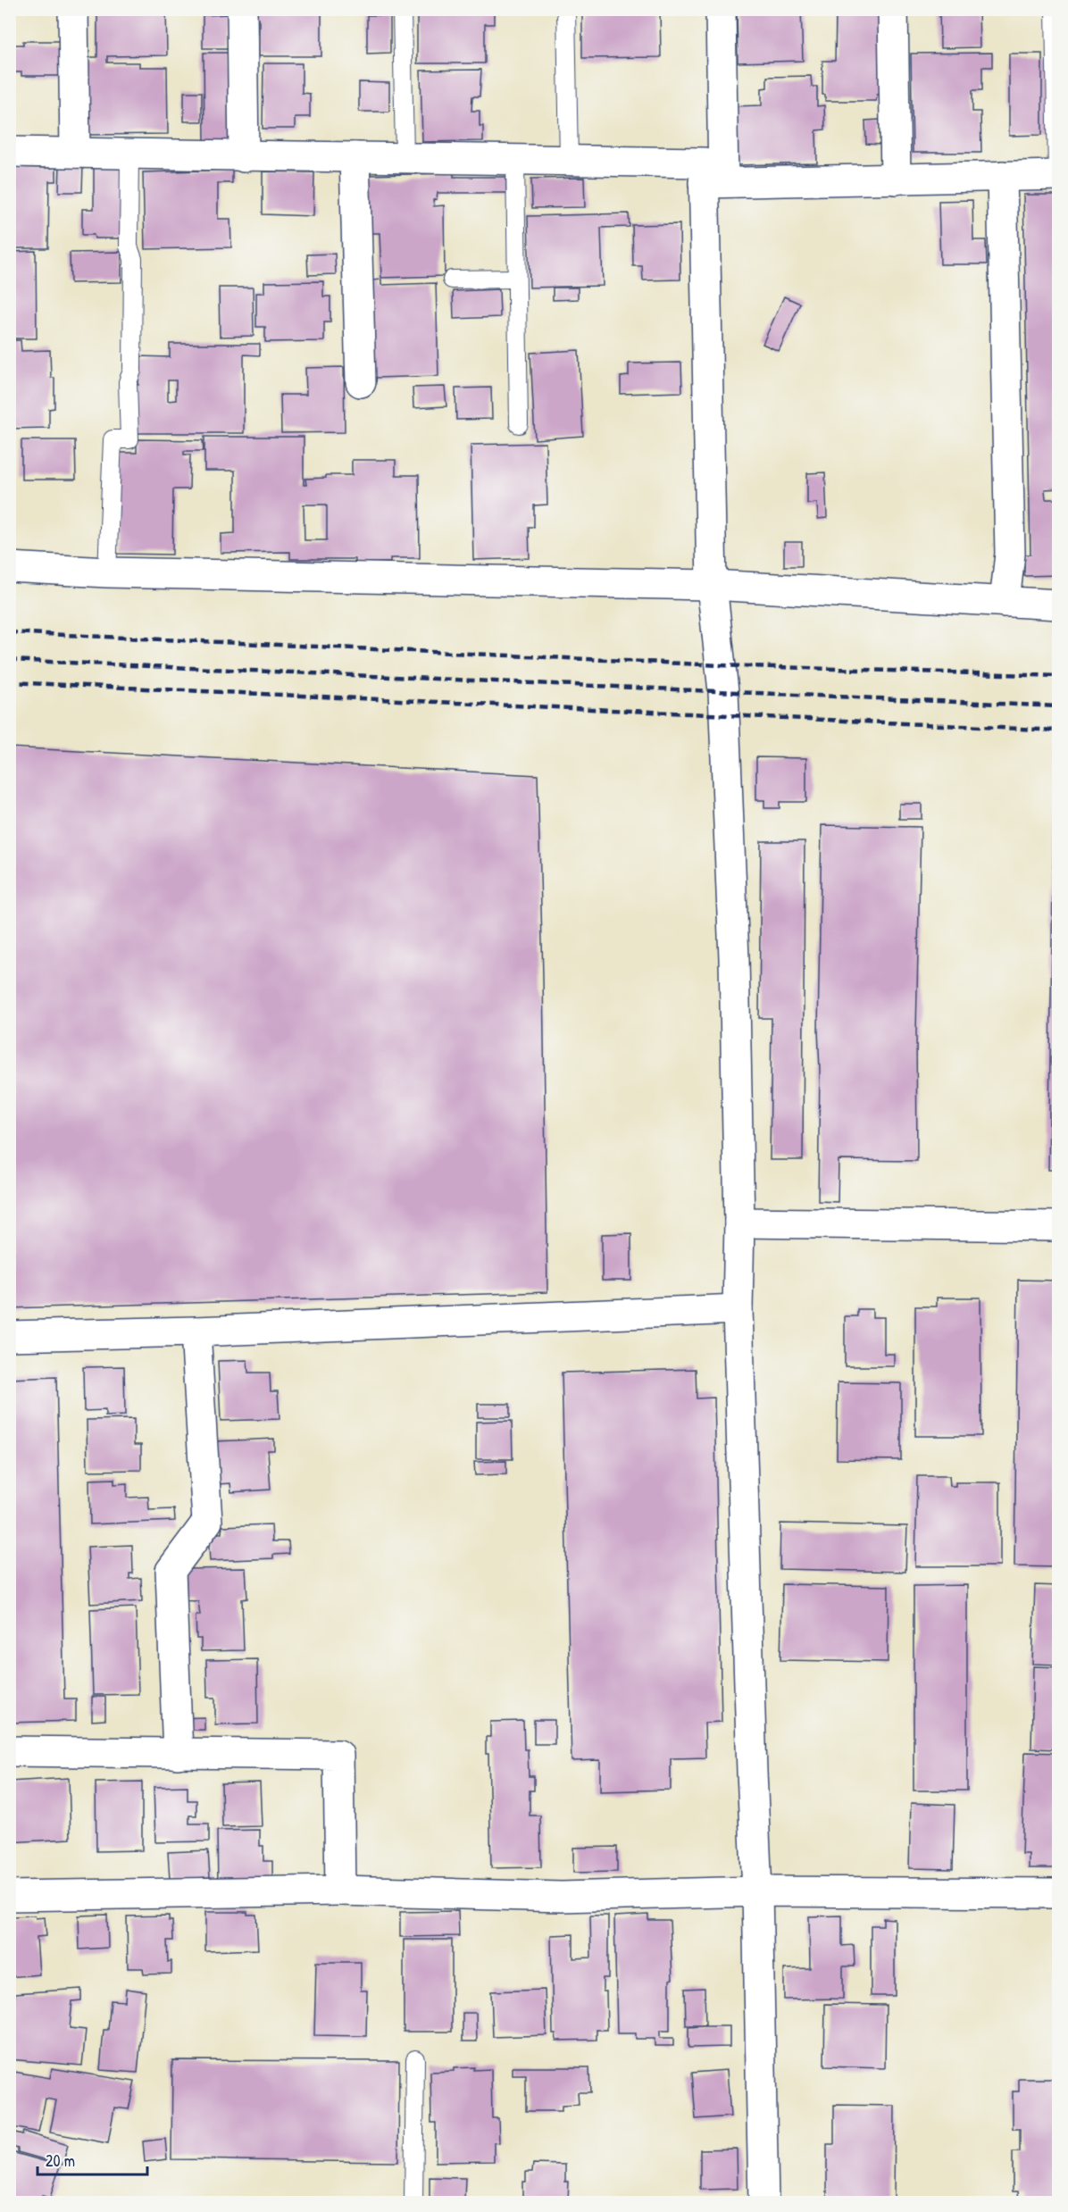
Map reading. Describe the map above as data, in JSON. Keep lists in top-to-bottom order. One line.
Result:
{"scale_bar":"20 m"}
